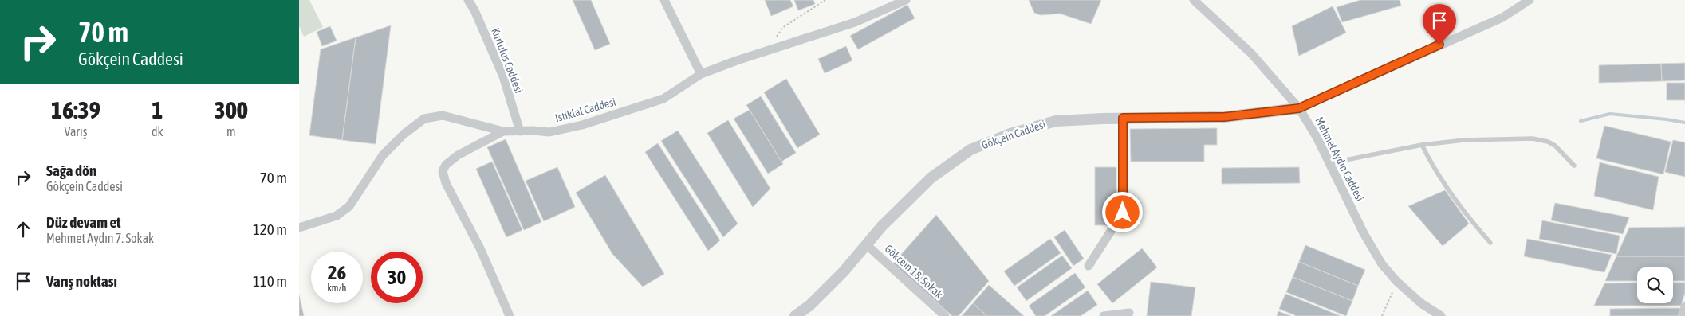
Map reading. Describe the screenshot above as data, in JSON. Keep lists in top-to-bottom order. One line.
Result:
{"streets":{"street":["Kurtulus Caddesi","Istiklal Caddesi","Gökçein Caddesi","Mehmet Aydın Caddesi","Gökceın 18. Sokak"]},"crossings":[["Kurtulus Caddesi","Istiklal Caddesi"],["Gökçein Caddesi","Mehmet Aydın Caddesi"],["Gökçein Caddesi","Gökceın 18. Sokak"]],"page":{"turn":["70 m","Gökçein Caddesi"],"eta":["16:39","Varış","1","dk","300","m"],"list":[{"name":"Sağa dön","note":"Gökçein Caddesi","value":"70 m"},{"name":"Düz devam et","note":"Mehmet Aydın 7. Sokak","value":"120 m"},{"name":"Varış noktası","value":"110 m"}],"speed":"26 km/h","limit":"30"}}
